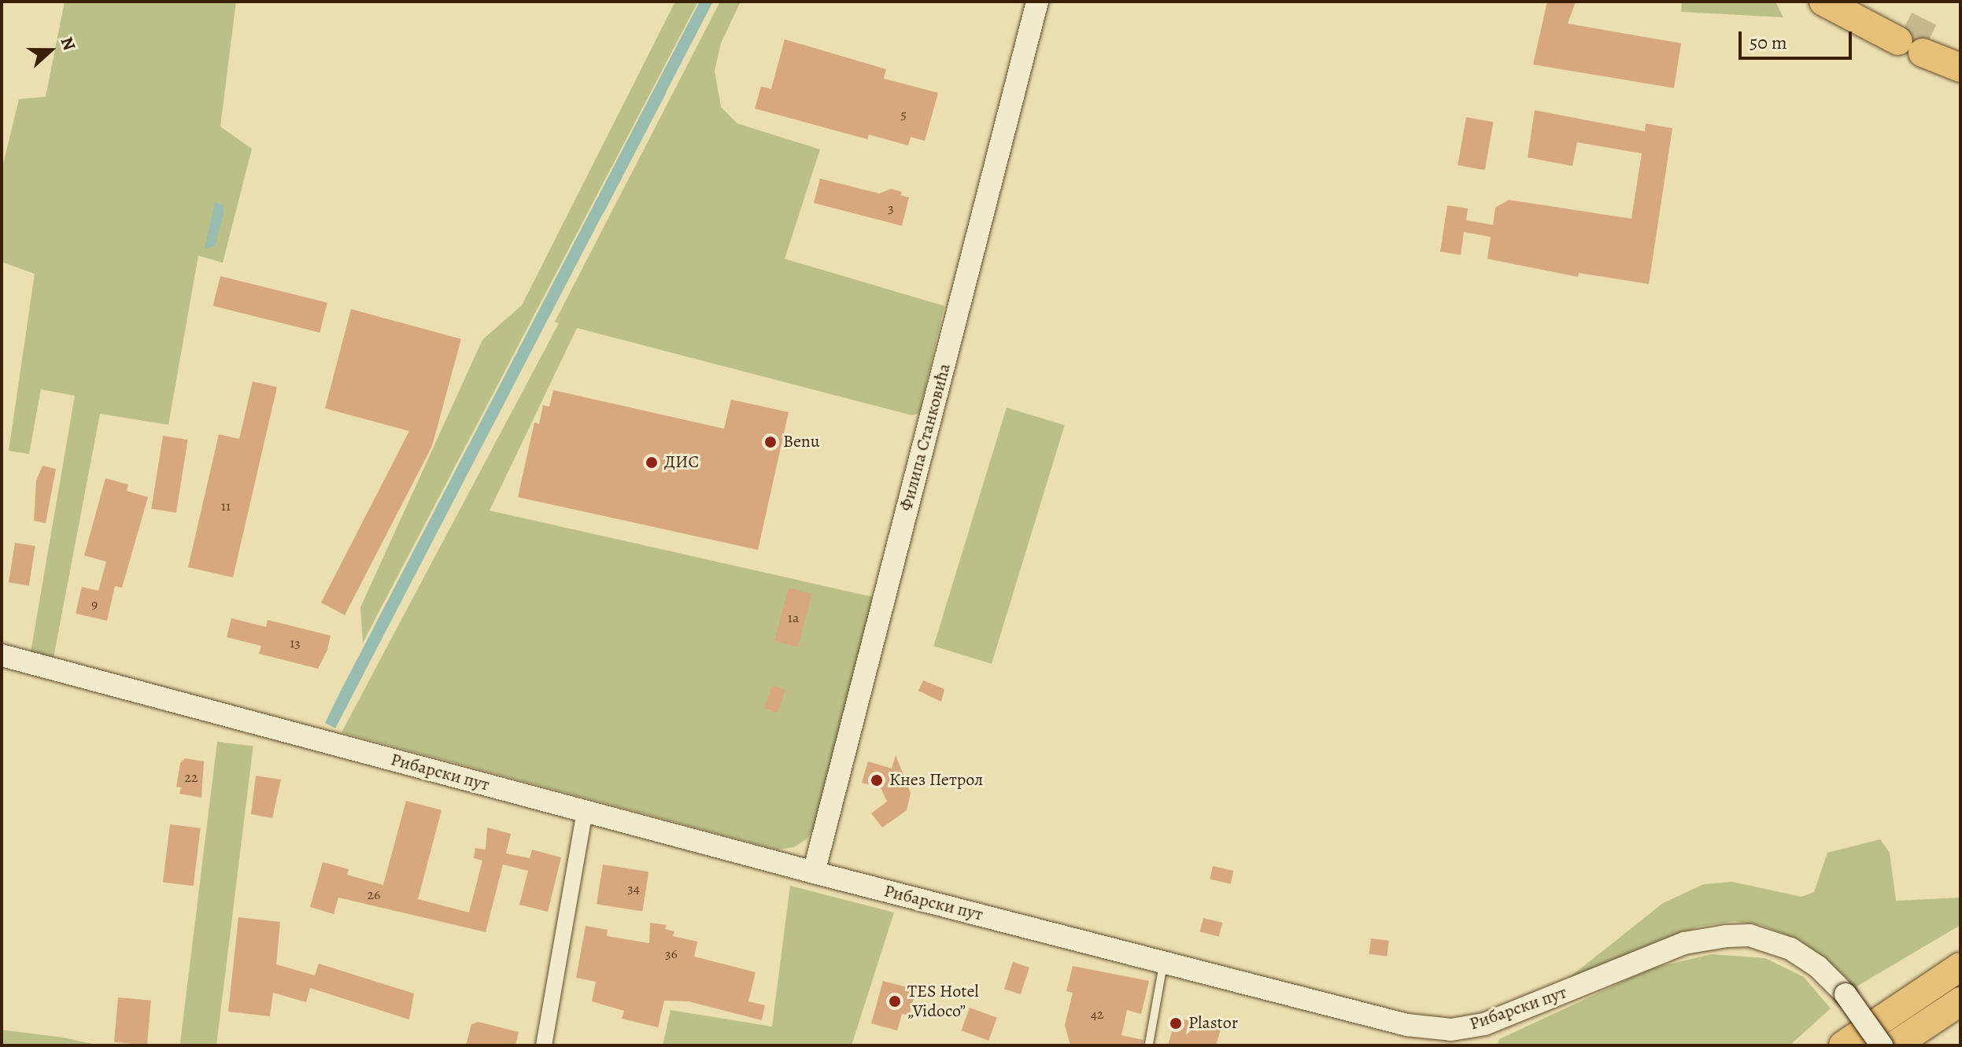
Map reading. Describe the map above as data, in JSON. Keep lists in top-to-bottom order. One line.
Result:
{"streets":{"main road":["Филипа Станковића","Рибарски пут"]},"crossings":[["Филипа Станковића","Рибарски пут"]],"places":["Benu","ДИС","Кнез Петрол","TES Hotel „Vidoco”","Plastor"],"house_numbers":["5","3","11","9","1a","13","22","34","26","36","42"],"scale_bar":"50 m","north":"right"}
